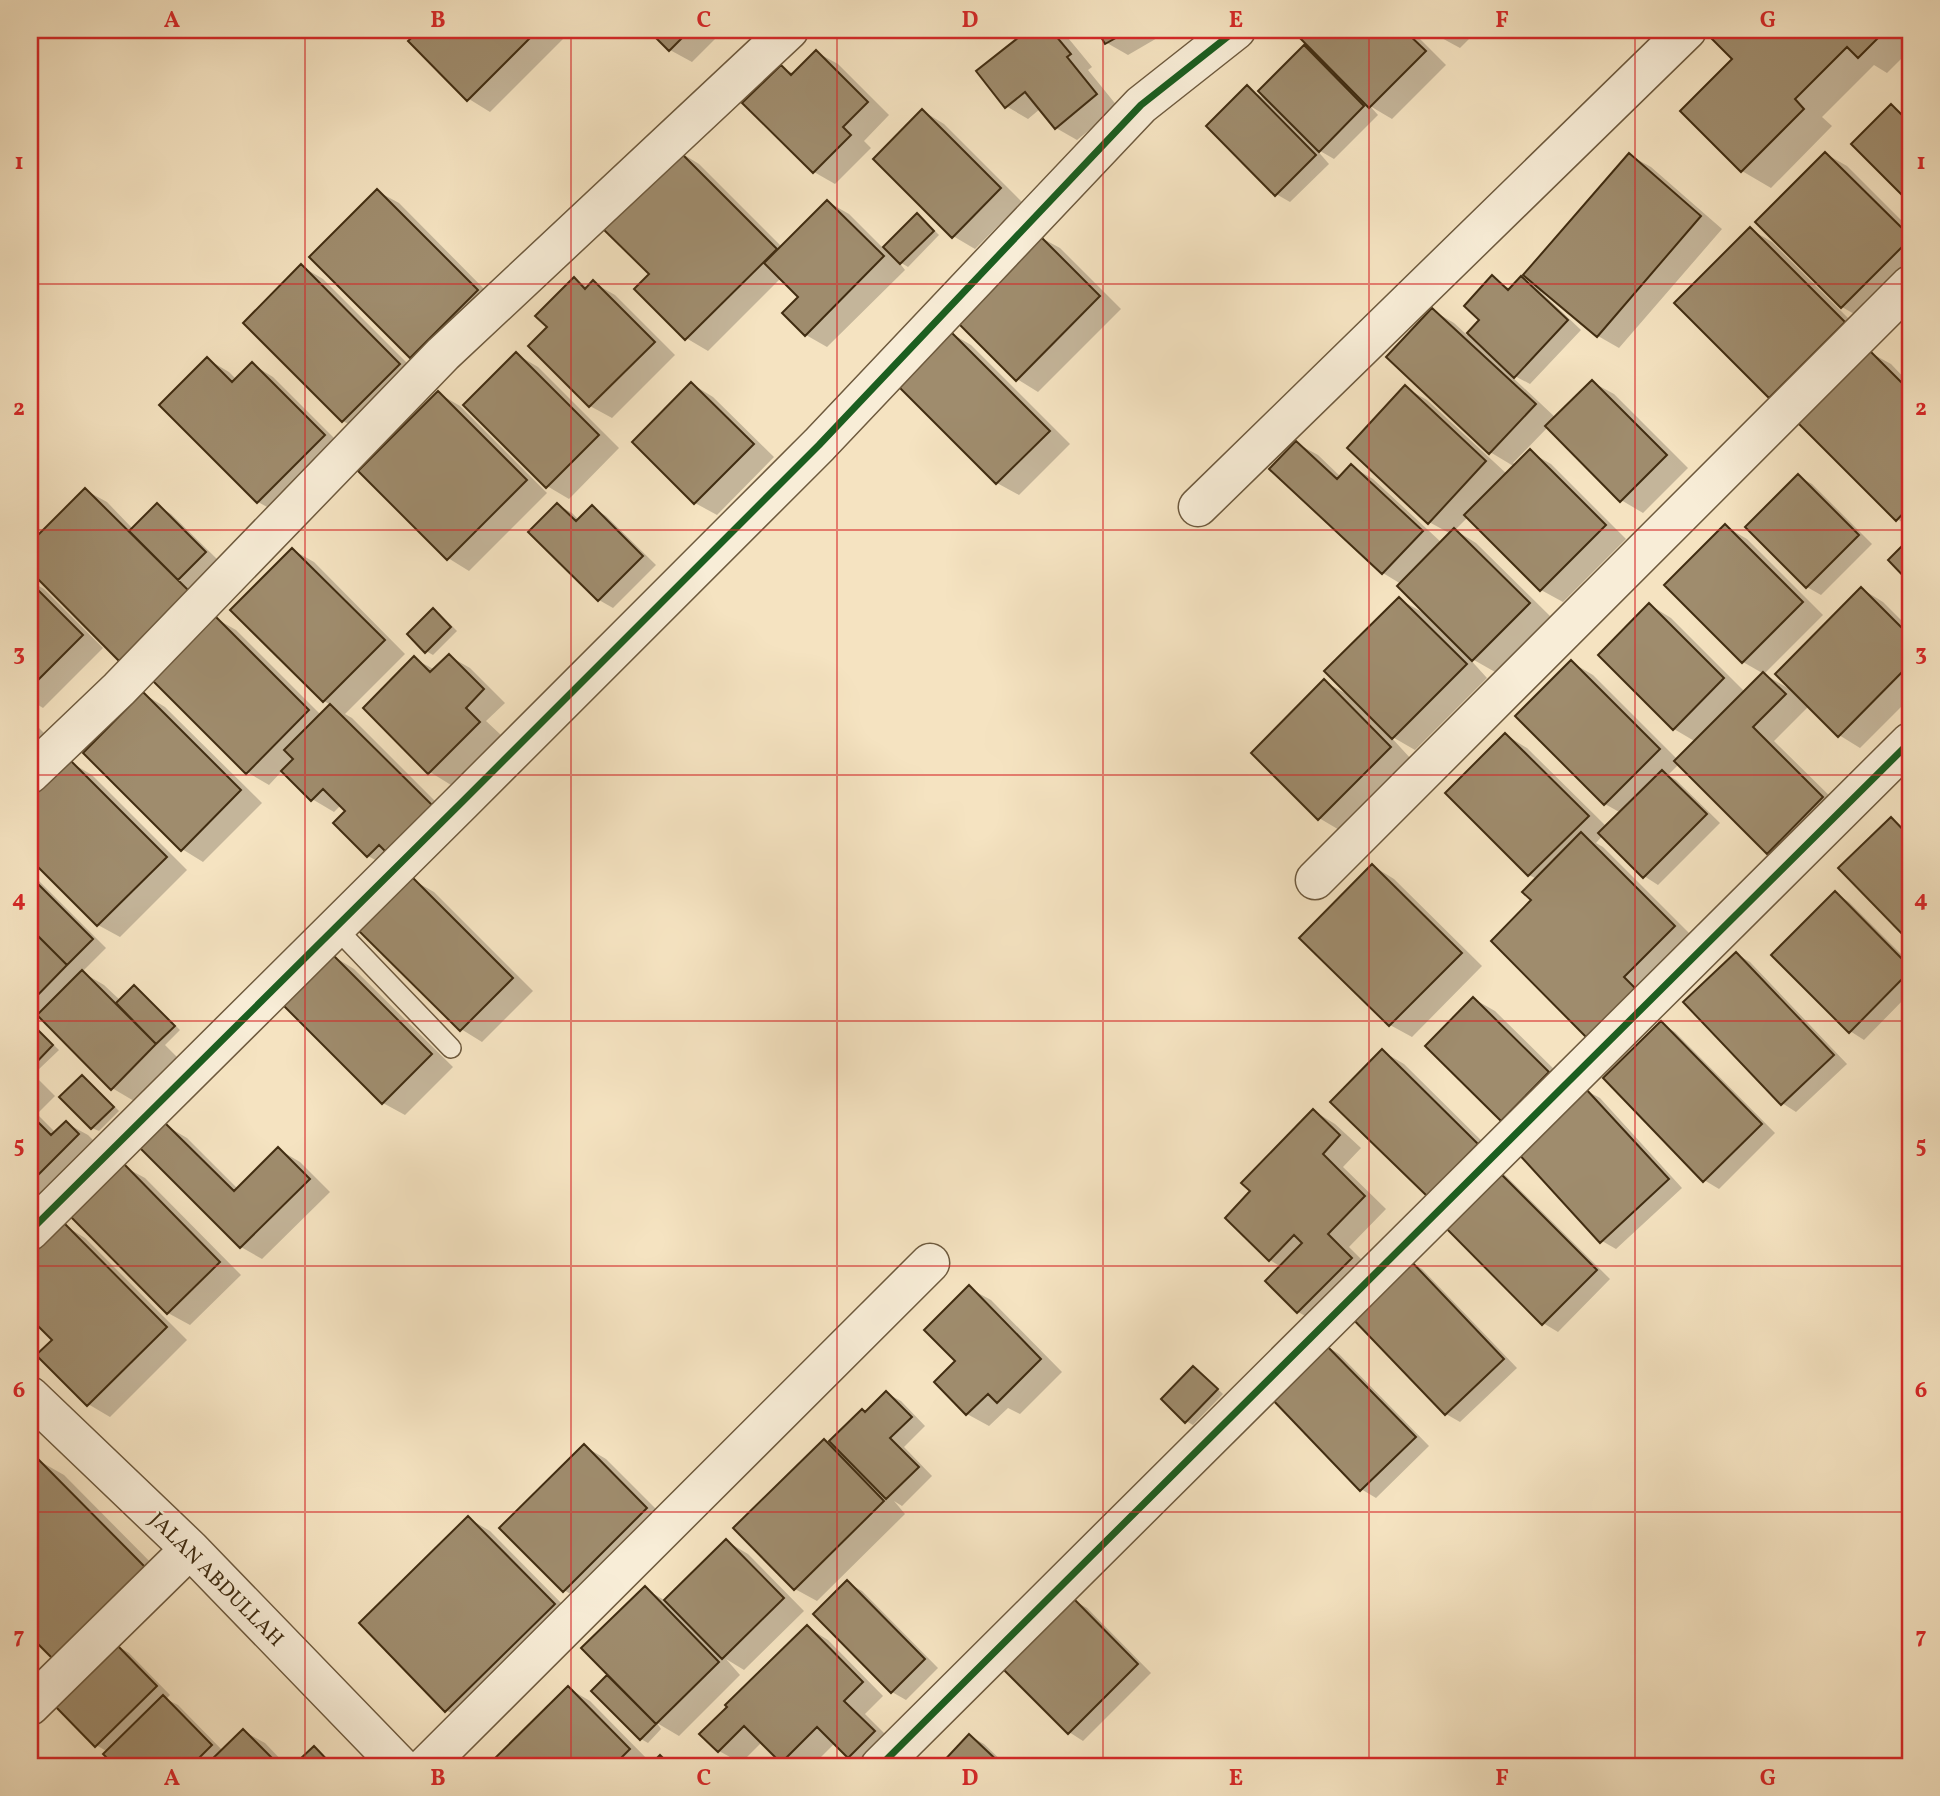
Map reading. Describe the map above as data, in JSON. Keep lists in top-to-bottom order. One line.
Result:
{"streets":{"street":["JALAN ABDULLAH"]},"grid":{"columns":["A","B","C","D","E","F","G"],"rows":["1","2","3","4","5","6","7"]}}
